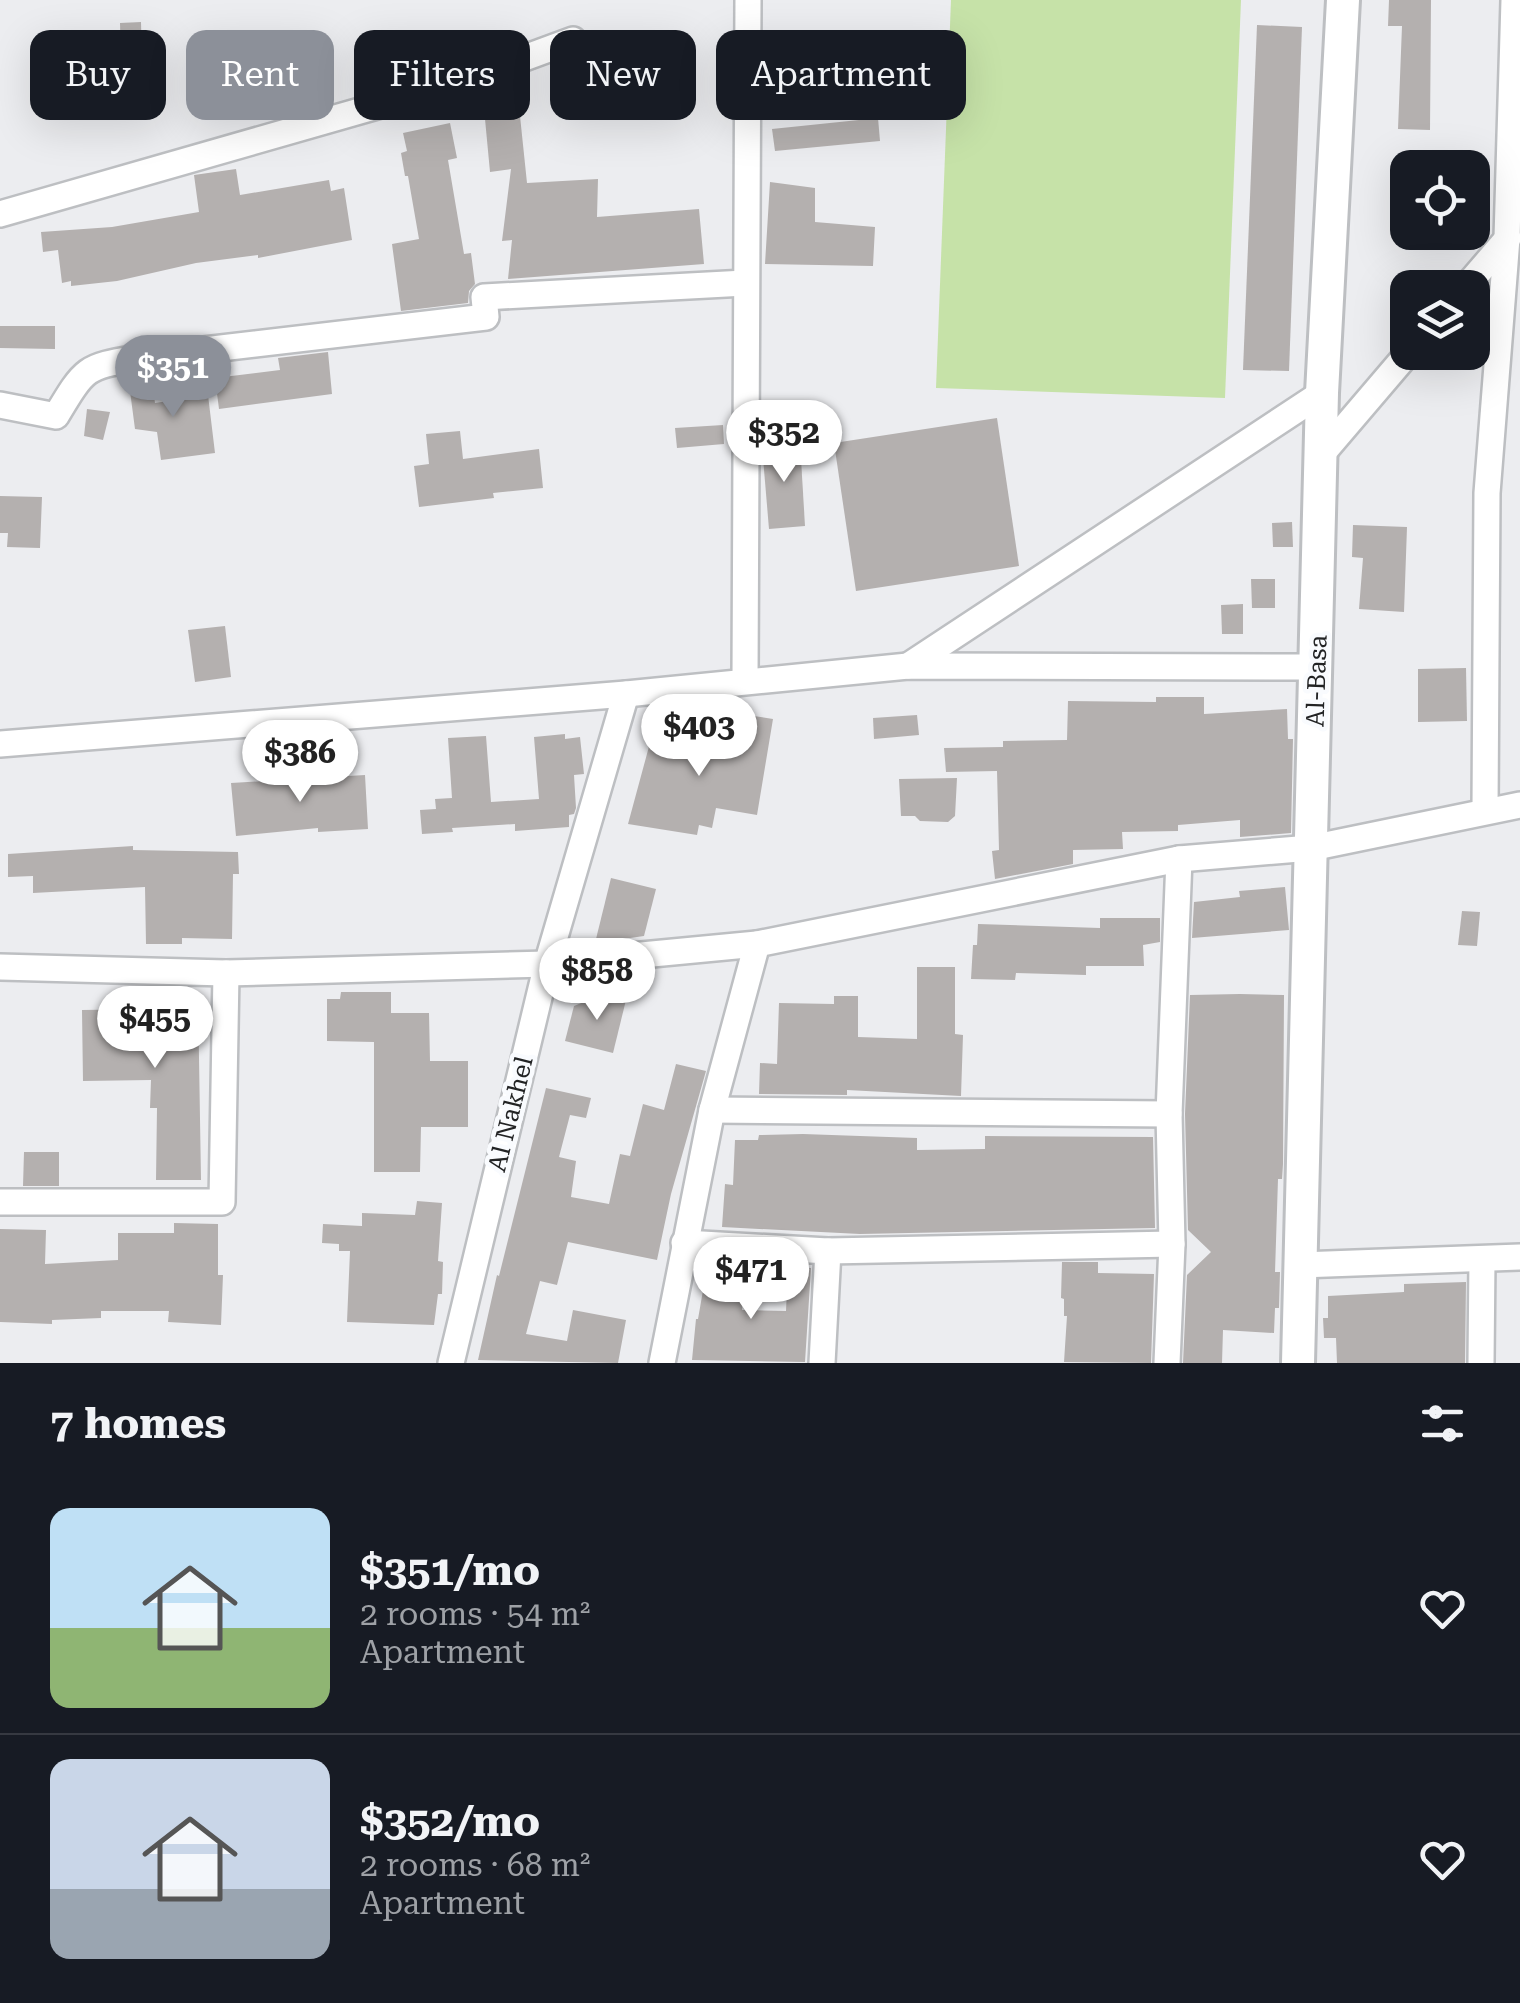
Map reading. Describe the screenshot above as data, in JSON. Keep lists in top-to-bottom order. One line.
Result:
{"streets":{"street":["Al-Basa","Al Nakhel"]},"page":{"chip":["Buy","Rent","Filters","New","Apartment"],"price":["$351","$352","$403","$386","$858","$455","$471"],"heading":"7 homes","list":[{"name":"$351/mo","note":"2 rooms · 54 m² · Apartment"},{"name":"$352/mo","note":"2 rooms · 68 m² · Apartment"}]}}
